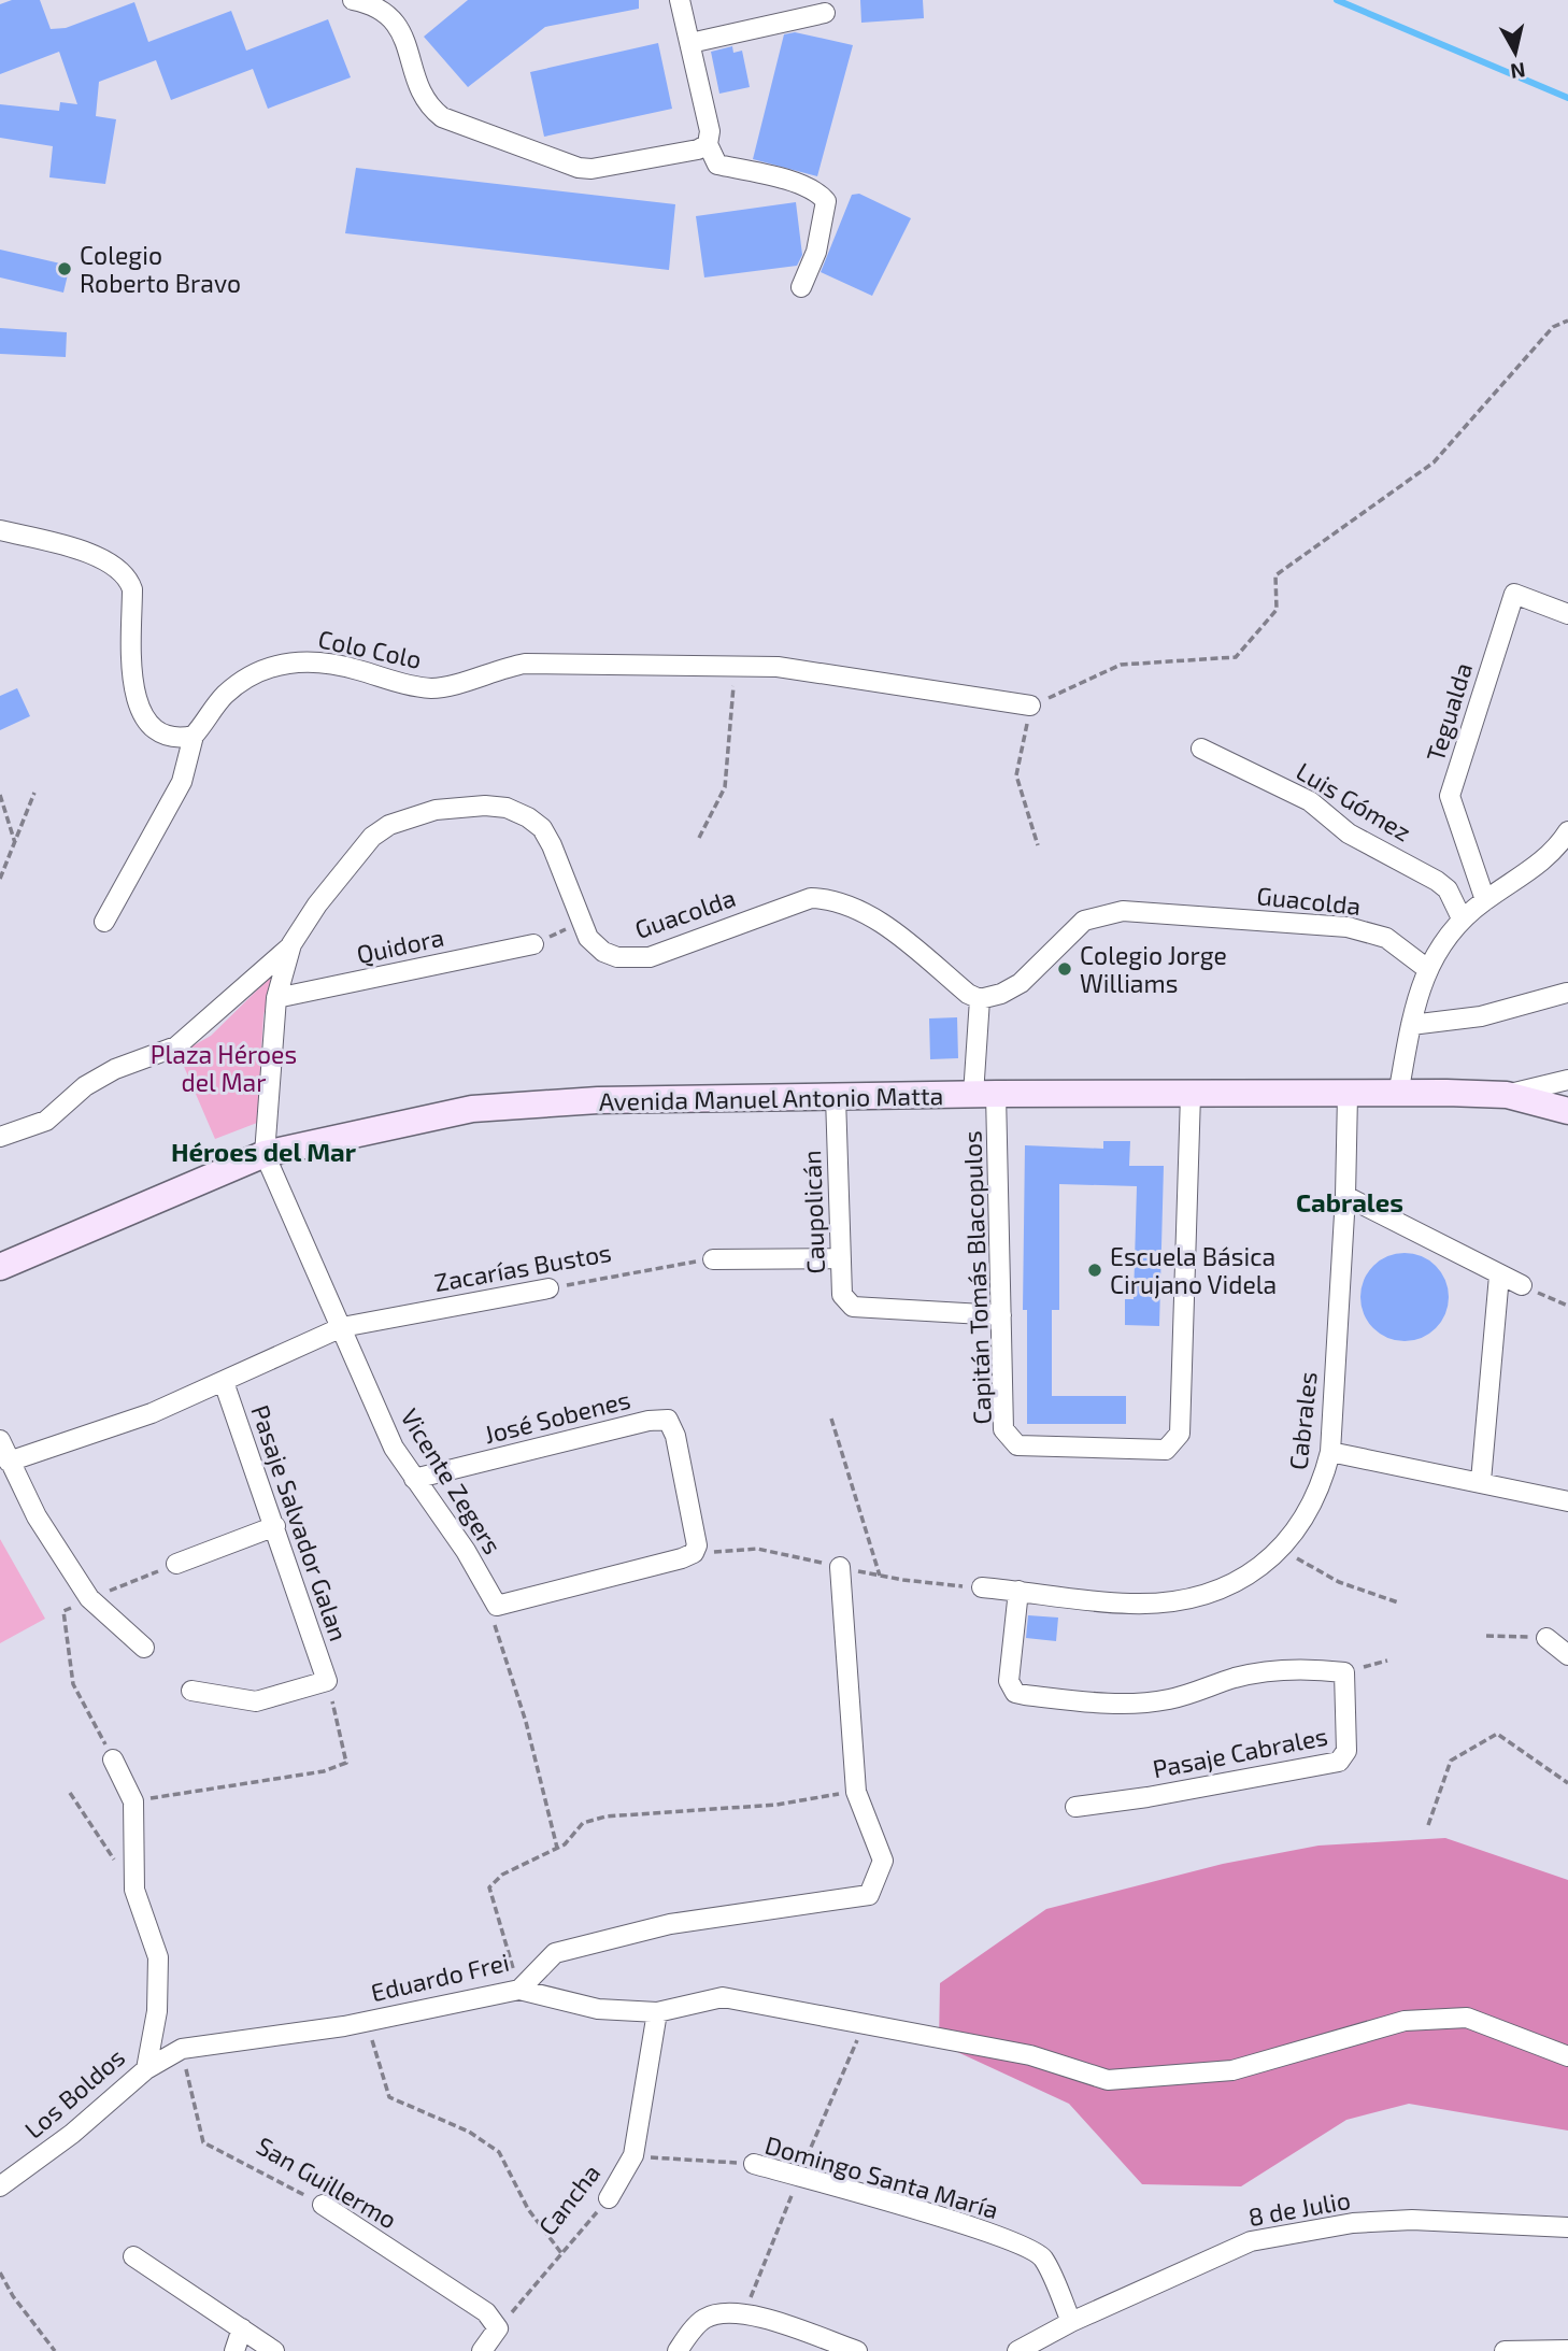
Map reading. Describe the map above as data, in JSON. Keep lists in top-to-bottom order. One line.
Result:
{"streets":{"main road":["Avenida Manuel Antonio Matta"],"street":["Colo Colo","Tegualda","Luis Gómez","Guacolda","Quidora","Caupolicán","Zacarías Bustos","Capitán Tomás Blacopulos","José Sobenes","Cabrales","Vicente Zegers","Pasaje Salvador Galan","Pasaje Cabrales","Eduardo Frei","Los Boldos","Domingo Santa María","San Guillermo","Cancha","8 de Julio"]},"crossings":[["Guacolda","Quidora"],["Guacolda","Avenida Manuel Antonio Matta"],["Guacolda","Vicente Zegers"],["Avenida Manuel Antonio Matta","Caupolicán"],["Avenida Manuel Antonio Matta","Capitán Tomás Blacopulos"],["Avenida Manuel Antonio Matta","Cabrales"],["Avenida Manuel Antonio Matta","Vicente Zegers"],["Caupolicán","Capitán Tomás Blacopulos"],["Zacarías Bustos","Vicente Zegers"],["Zacarías Bustos","Pasaje Salvador Galan"],["José Sobenes","Vicente Zegers"],["Cabrales","Pasaje Cabrales"],["Pasaje Salvador Galan","Los Boldos"],["Eduardo Frei","Los Boldos"],["Eduardo Frei","San Guillermo"],["Domingo Santa María","Cancha"],["Domingo Santa María","8 de Julio"],["San Guillermo","Cancha"]],"districts":["Héroes del Mar","Cabrales"],"parks":["Plaza Héroes del Mar"],"places":["Colegio Roberto Bravo","Colegio Jorge Williams","Escuela Básica Cirujano Videla"],"north":"bottom"}
